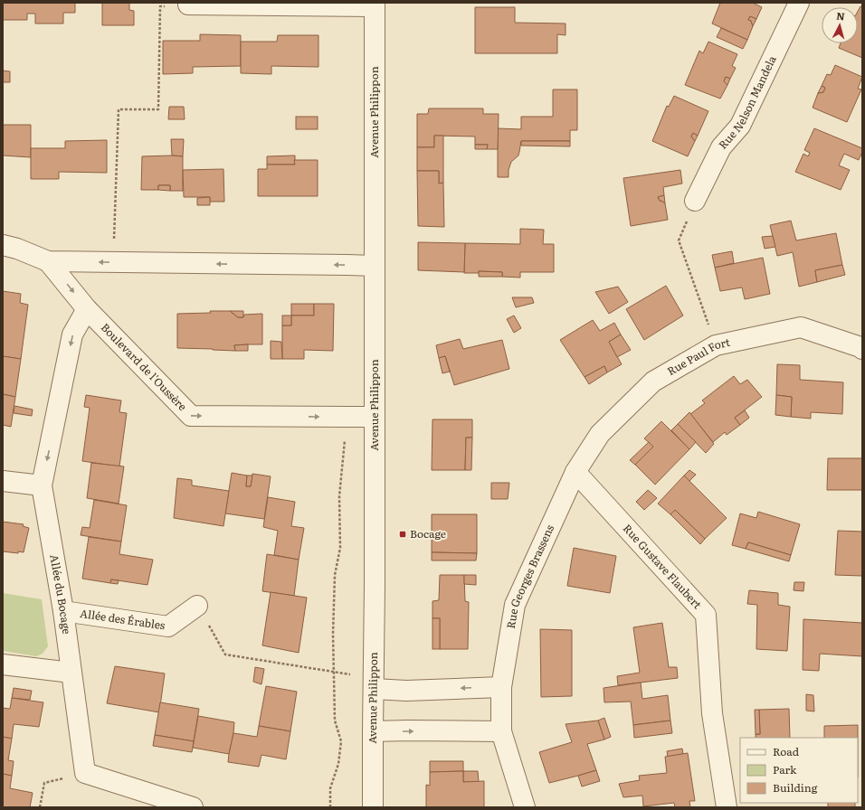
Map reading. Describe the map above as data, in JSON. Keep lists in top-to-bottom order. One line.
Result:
{"streets":{"street":["Rue Nelson Mandela","Avenue Philippon","Rue Paul Fort","Boulevard de l'Oussère","Rue Gustave Flaubert","Rue Georges Brassens","Allée du Bocage","Allée des Érables"]},"crossings":[["Avenue Philippon","Boulevard de l'Oussère"],["Rue Paul Fort","Rue Gustave Flaubert"],["Rue Paul Fort","Rue Georges Brassens"],["Boulevard de l'Oussère","Allée du Bocage"],["Rue Gustave Flaubert","Rue Georges Brassens"],["Allée du Bocage","Allée des Érables"]],"one_way":["Allée du Bocage"],"places":{"transit":["Bocage"]},"legend":["Road","Park","Building"],"north":"top"}
